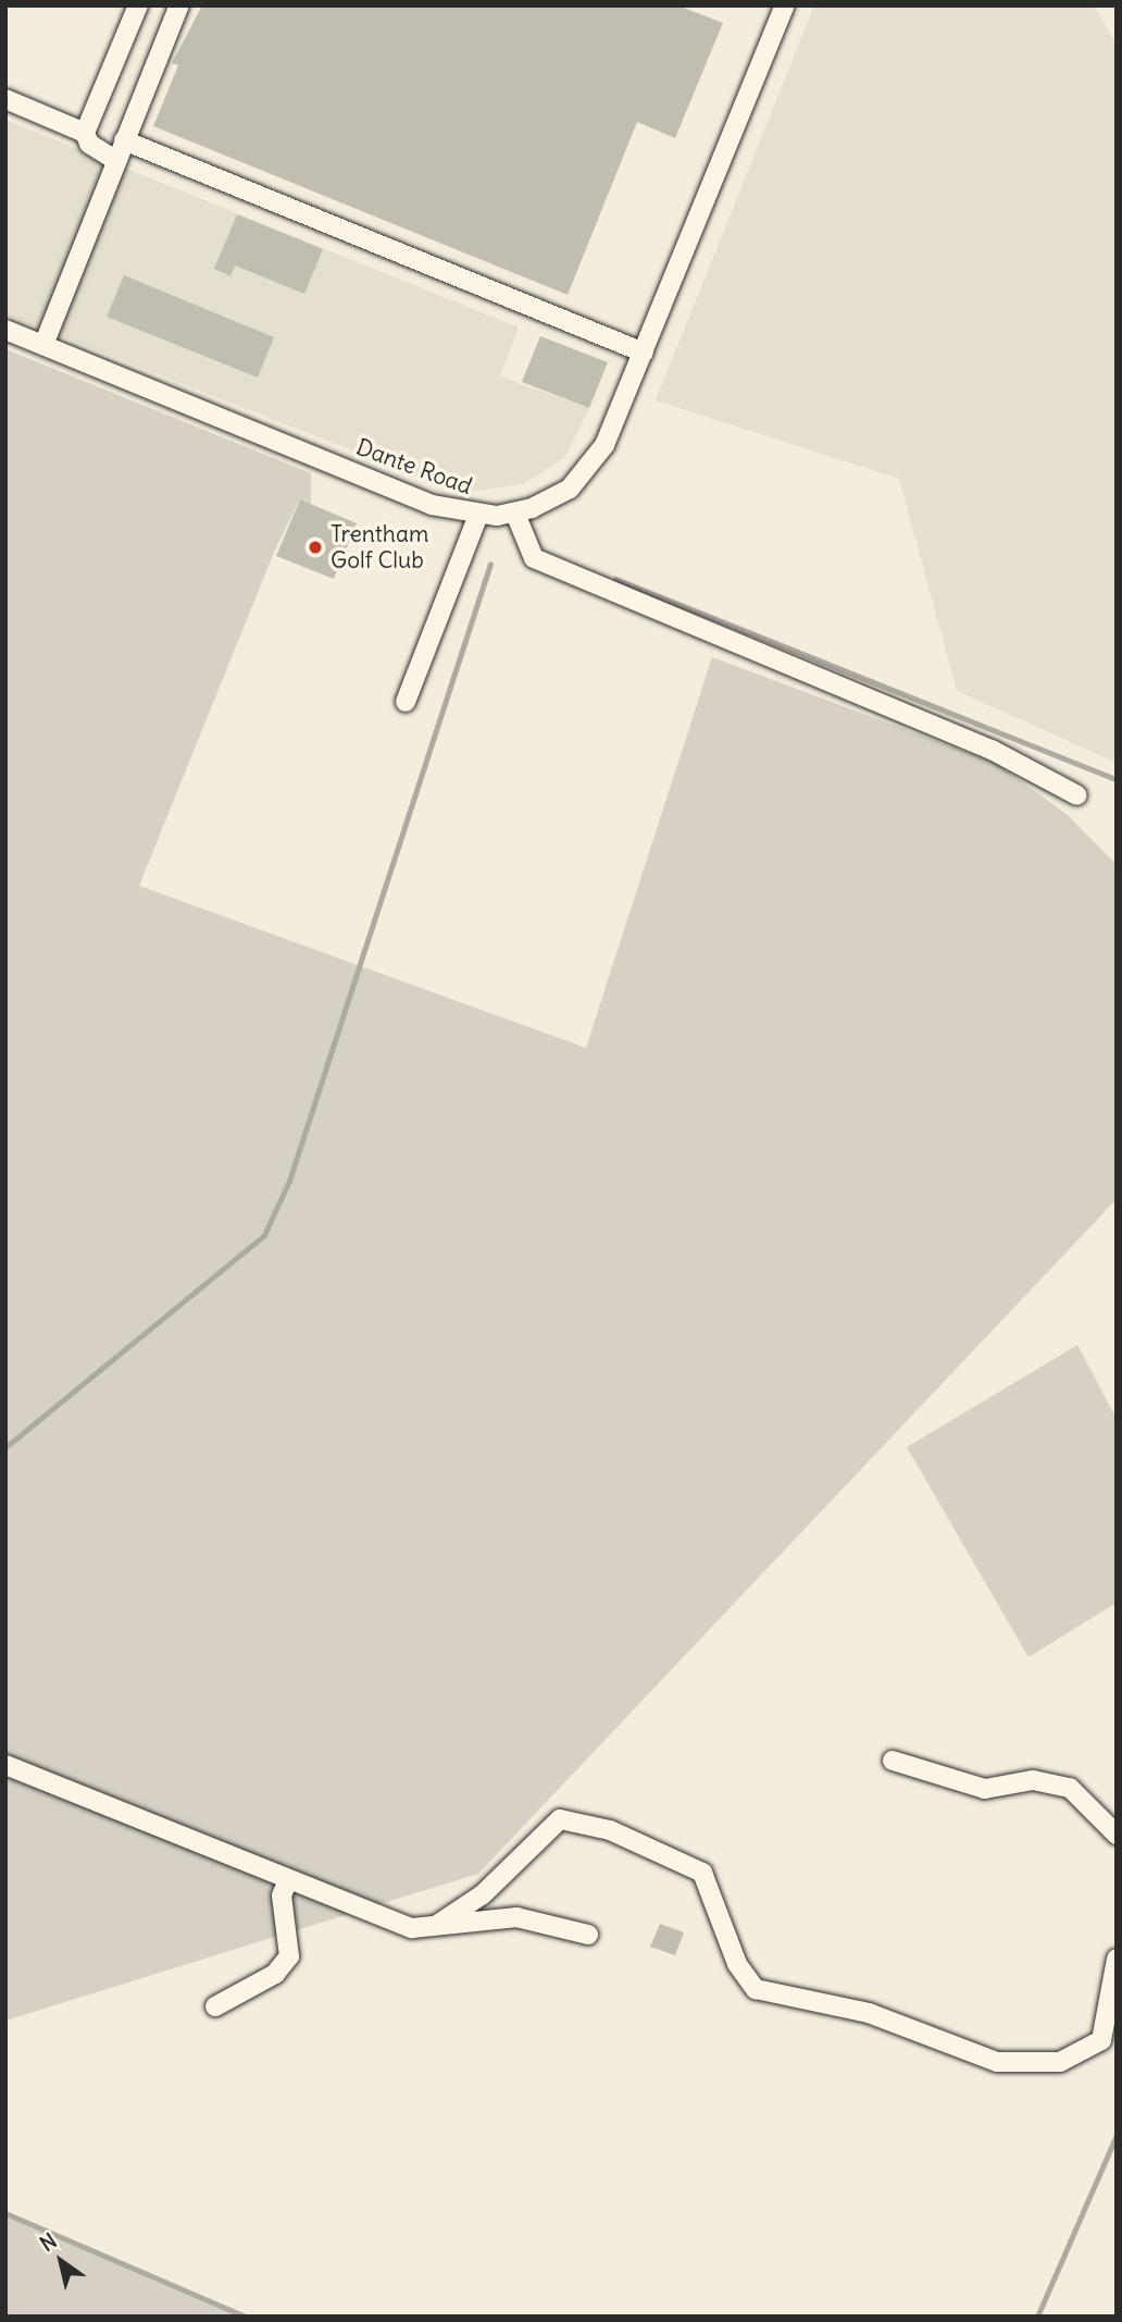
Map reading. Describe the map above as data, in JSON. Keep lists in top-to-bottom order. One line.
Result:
{"streets":{"street":["Dante Road"]},"places":["Trentham Golf Club"],"north":"top left"}
